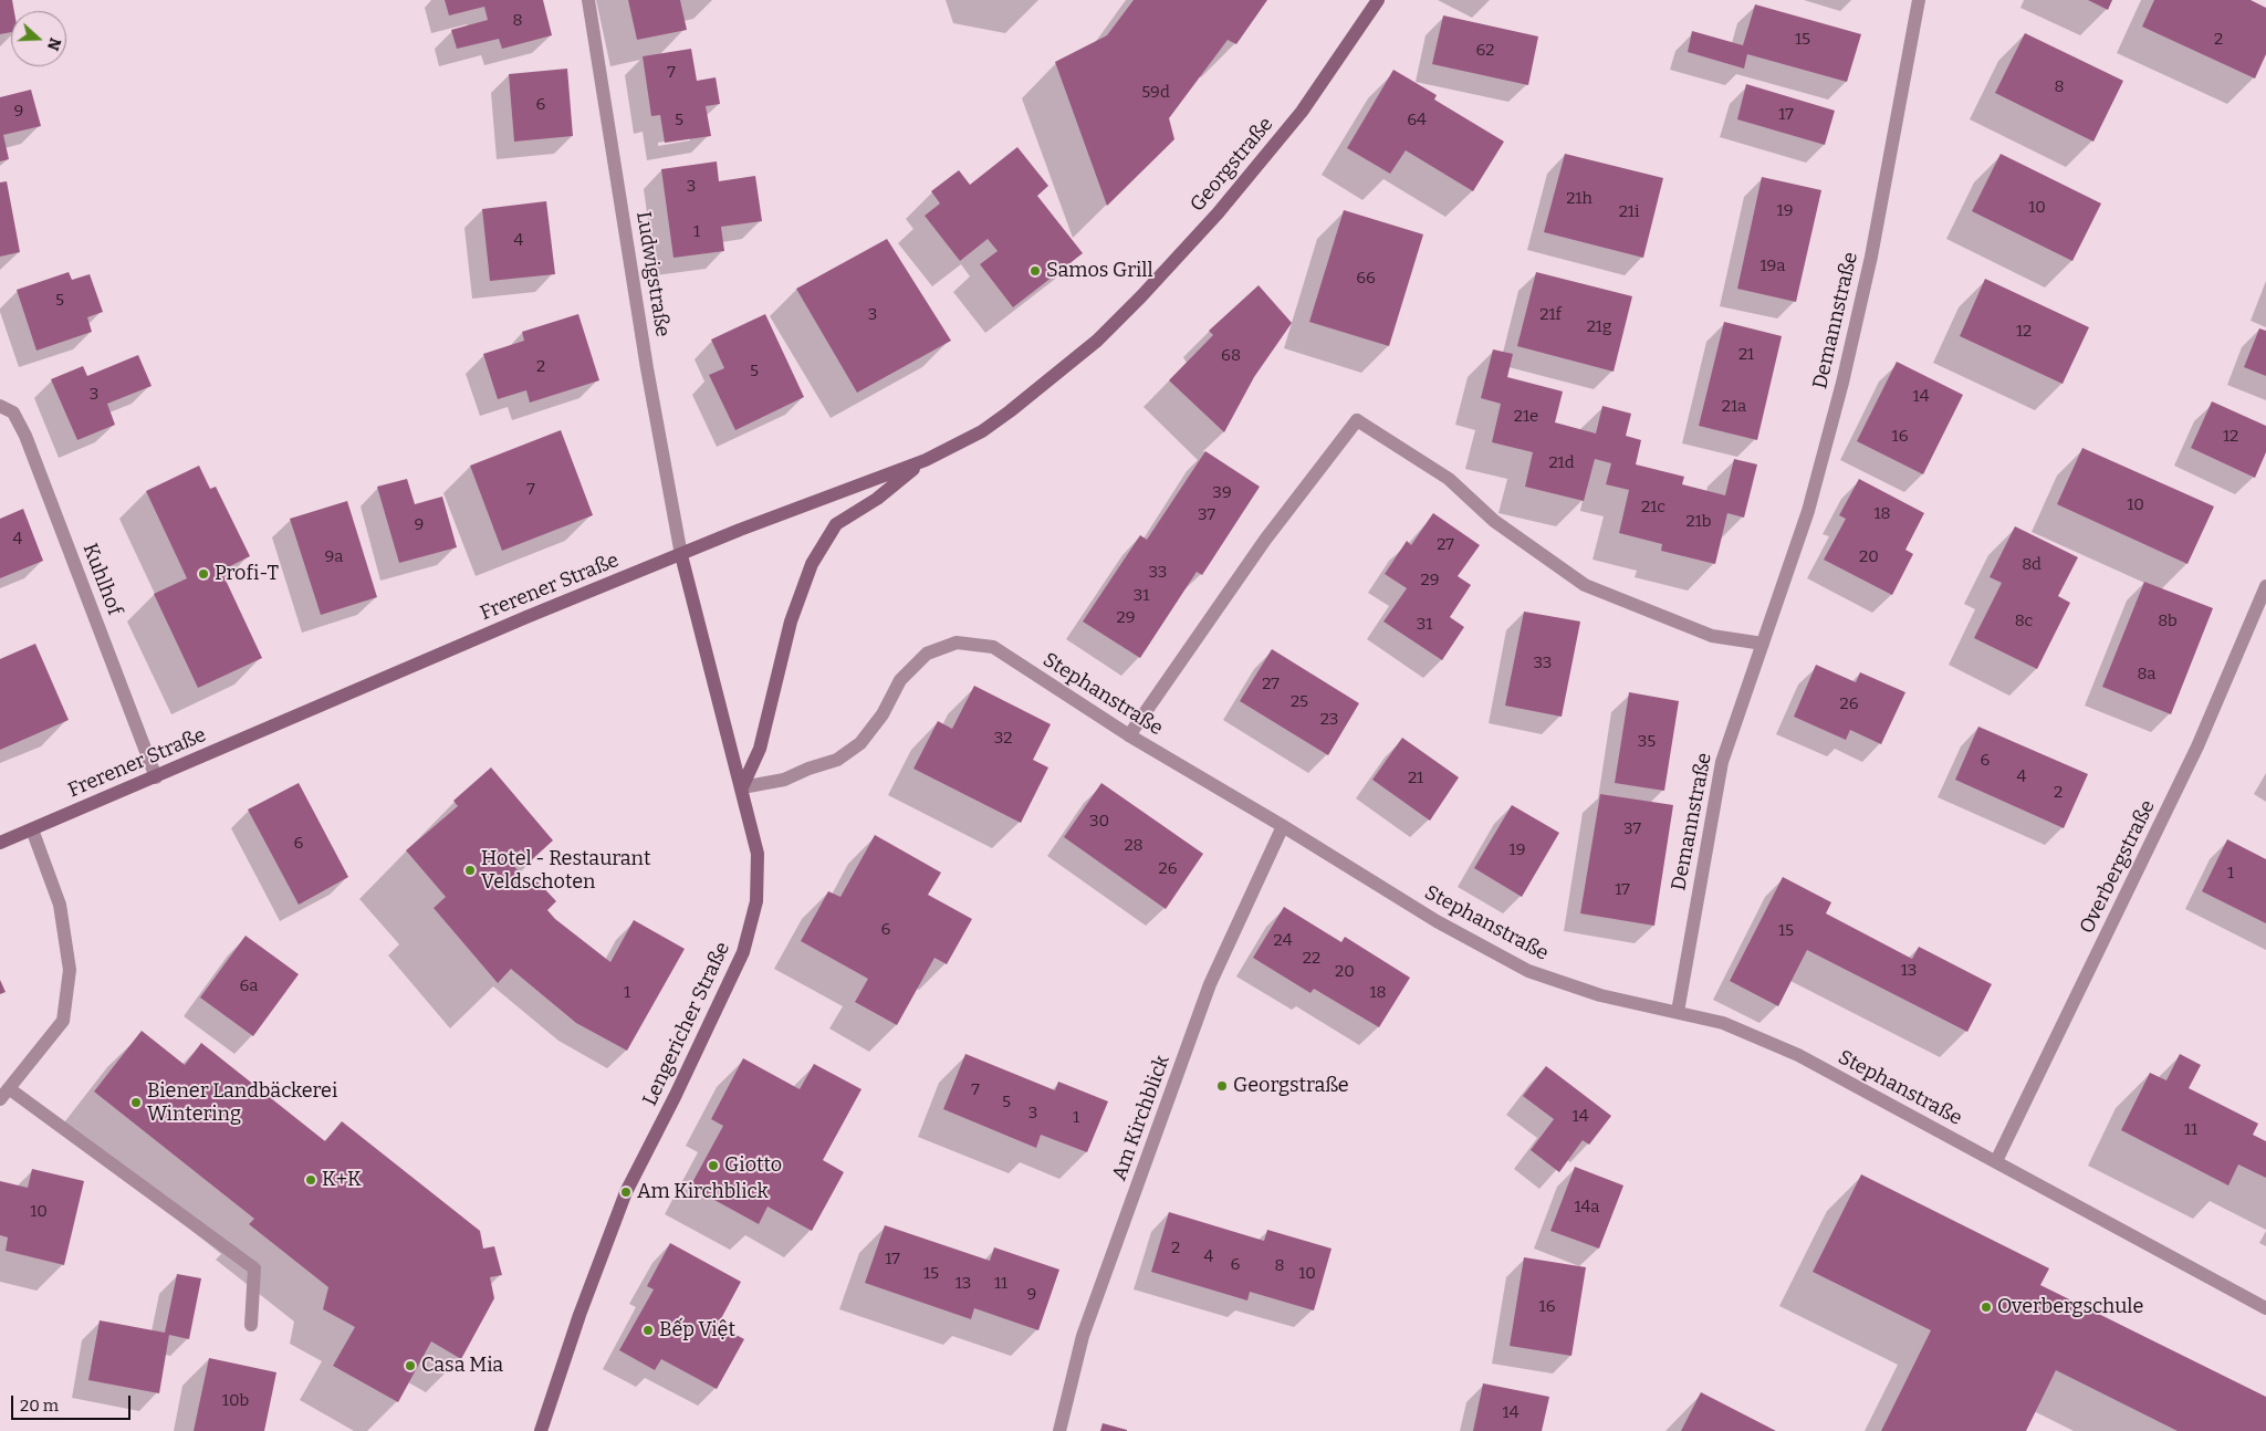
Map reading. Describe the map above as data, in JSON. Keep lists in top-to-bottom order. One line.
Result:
{"streets":{"main road":["Georgstraße","Frerener Straße","Lengericher Straße"],"street":["Ludwigstraße","Demannstraße","Kuhlhof","Stephanstraße","Overbergstraße","Am Kirchblick"]},"crossings":[["Georgstraße","Frerener Straße"],["Ludwigstraße","Frerener Straße"],["Ludwigstraße","Lengericher Straße"],["Demannstraße","Stephanstraße"],["Kuhlhof","Frerener Straße"],["Frerener Straße","Lengericher Straße"],["Stephanstraße","Overbergstraße"],["Stephanstraße","Lengericher Straße"],["Stephanstraße","Am Kirchblick"]],"places":["Samos Grill","Profi-T","Hotel - Restaurant Veldschoten","Georgstraße","Biener Landbäckerei Wintering","Giotto","K+K","Am Kirchblick","Overbergschule","Bếp Việt","Casa Mia"],"house_numbers":["8","15","2","62","7","8","59d","6","9","17","5","64","3","21h","10","19","21i","1","4","19a","66","5","3","21f","21g","12","21","68","2","5","3","14","21a","21e","16","12","21d","7","39","10","21c","18","37","21b","9","4","27","9a","20","8d","33","29","31","29","8c","8b","31","33","8a","27","25","26","23","32","35","6","4","21","2","30","37","6","28","19","26","1","17","6","15","24","22","13","20","6a","1","18","7","5","3","14","1","11","14a","10","2","4","17","6","8","15","10","13","11","9","16","10b","14"],"scale_bar":"20 m","north":"right"}
